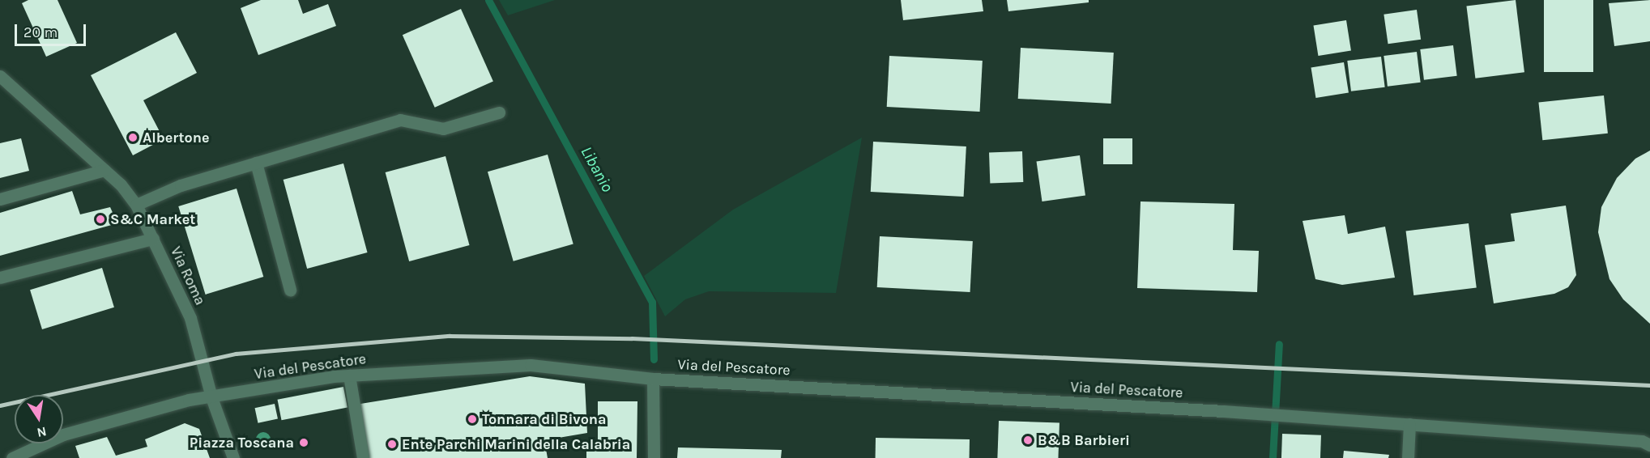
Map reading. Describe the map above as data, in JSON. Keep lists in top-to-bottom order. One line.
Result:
{"streets":{"street":["Via Roma","Via del Pescatore"]},"crossings":[["Via Roma","Via del Pescatore"]],"water":["Libanio"],"places":["Albertone","S&C Market","Tonnara di Bivona","B&B Barbieri","Piazza Toscana","Ente Parchi Marini della Calabria"],"scale_bar":"20 m","north":"bottom"}
